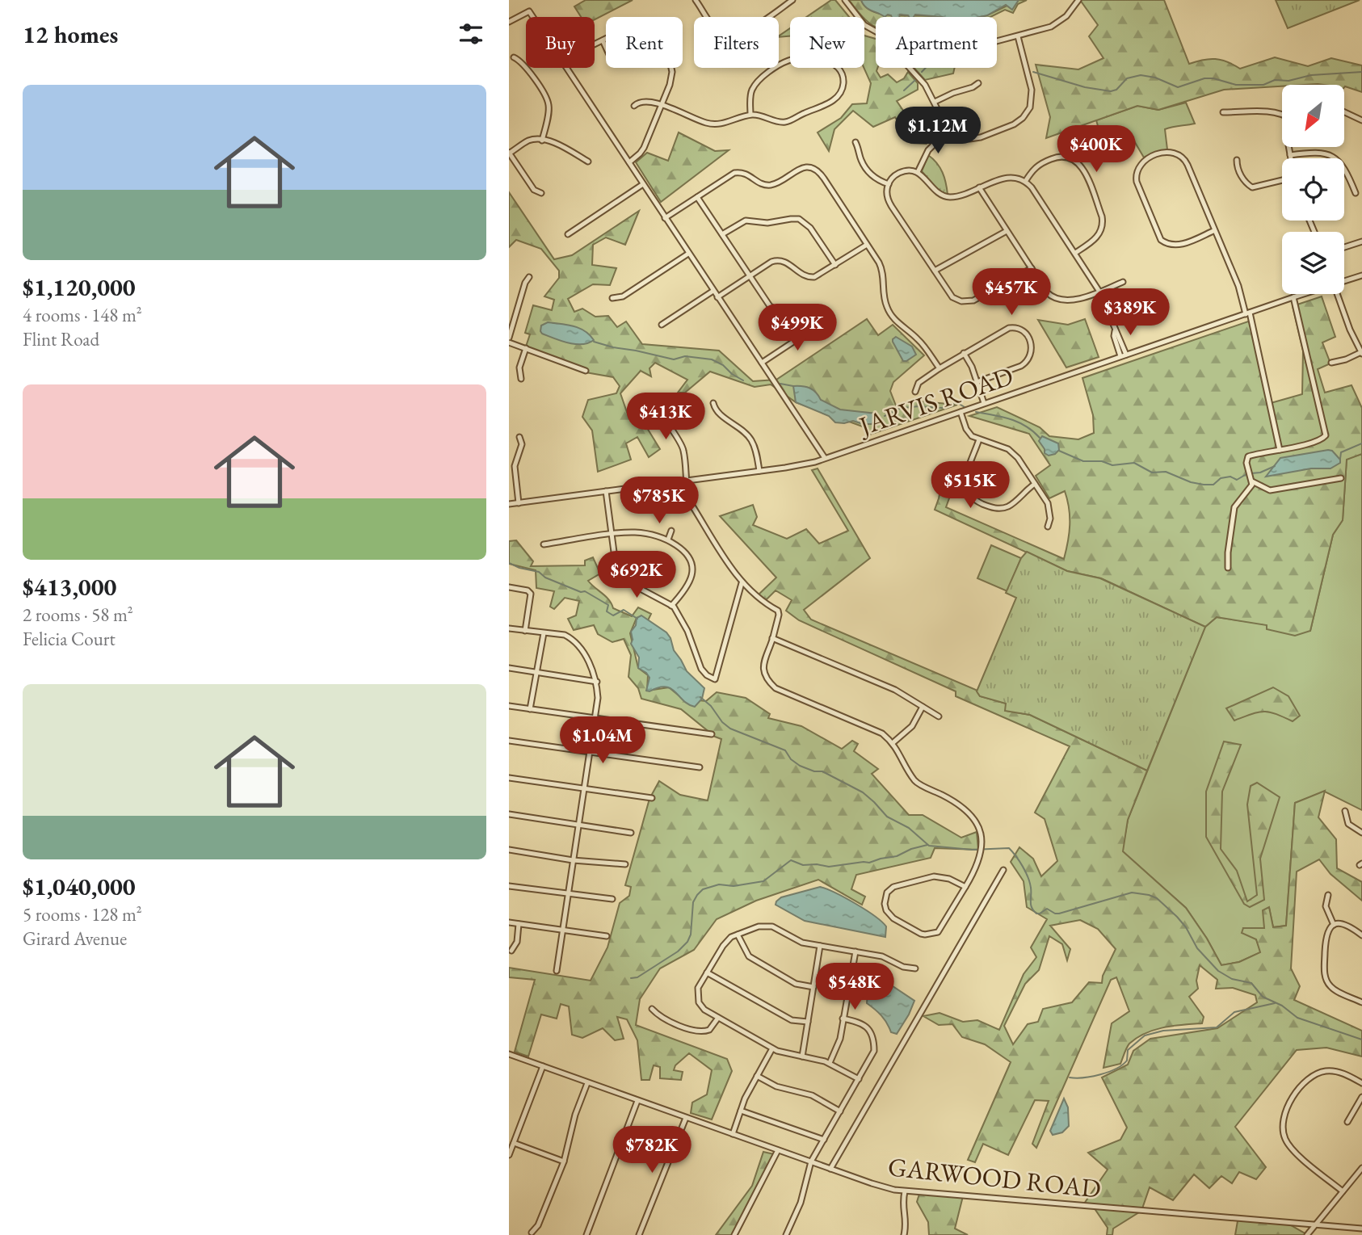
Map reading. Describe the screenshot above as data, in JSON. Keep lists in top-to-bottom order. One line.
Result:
{"streets":{"street":["JARVIS ROAD","GARWOOD ROAD"]},"north":"bottom left","page":{"heading":"12 homes","chip":["Buy","Rent","Filters","New","Apartment"],"list":[{"name":"$1,120,000","note":"4 rooms · 148 m² · Flint Road"},{"name":"$413,000","note":"2 rooms · 58 m² · Felicia Court"},{"name":"$1,040,000","note":"5 rooms · 128 m² · Girard Avenue"}],"price":["$1.12M","$400K","$457K","$389K","$499K","$413K","$515K","$785K","$692K","$1.04M","$548K","$782K"]}}
